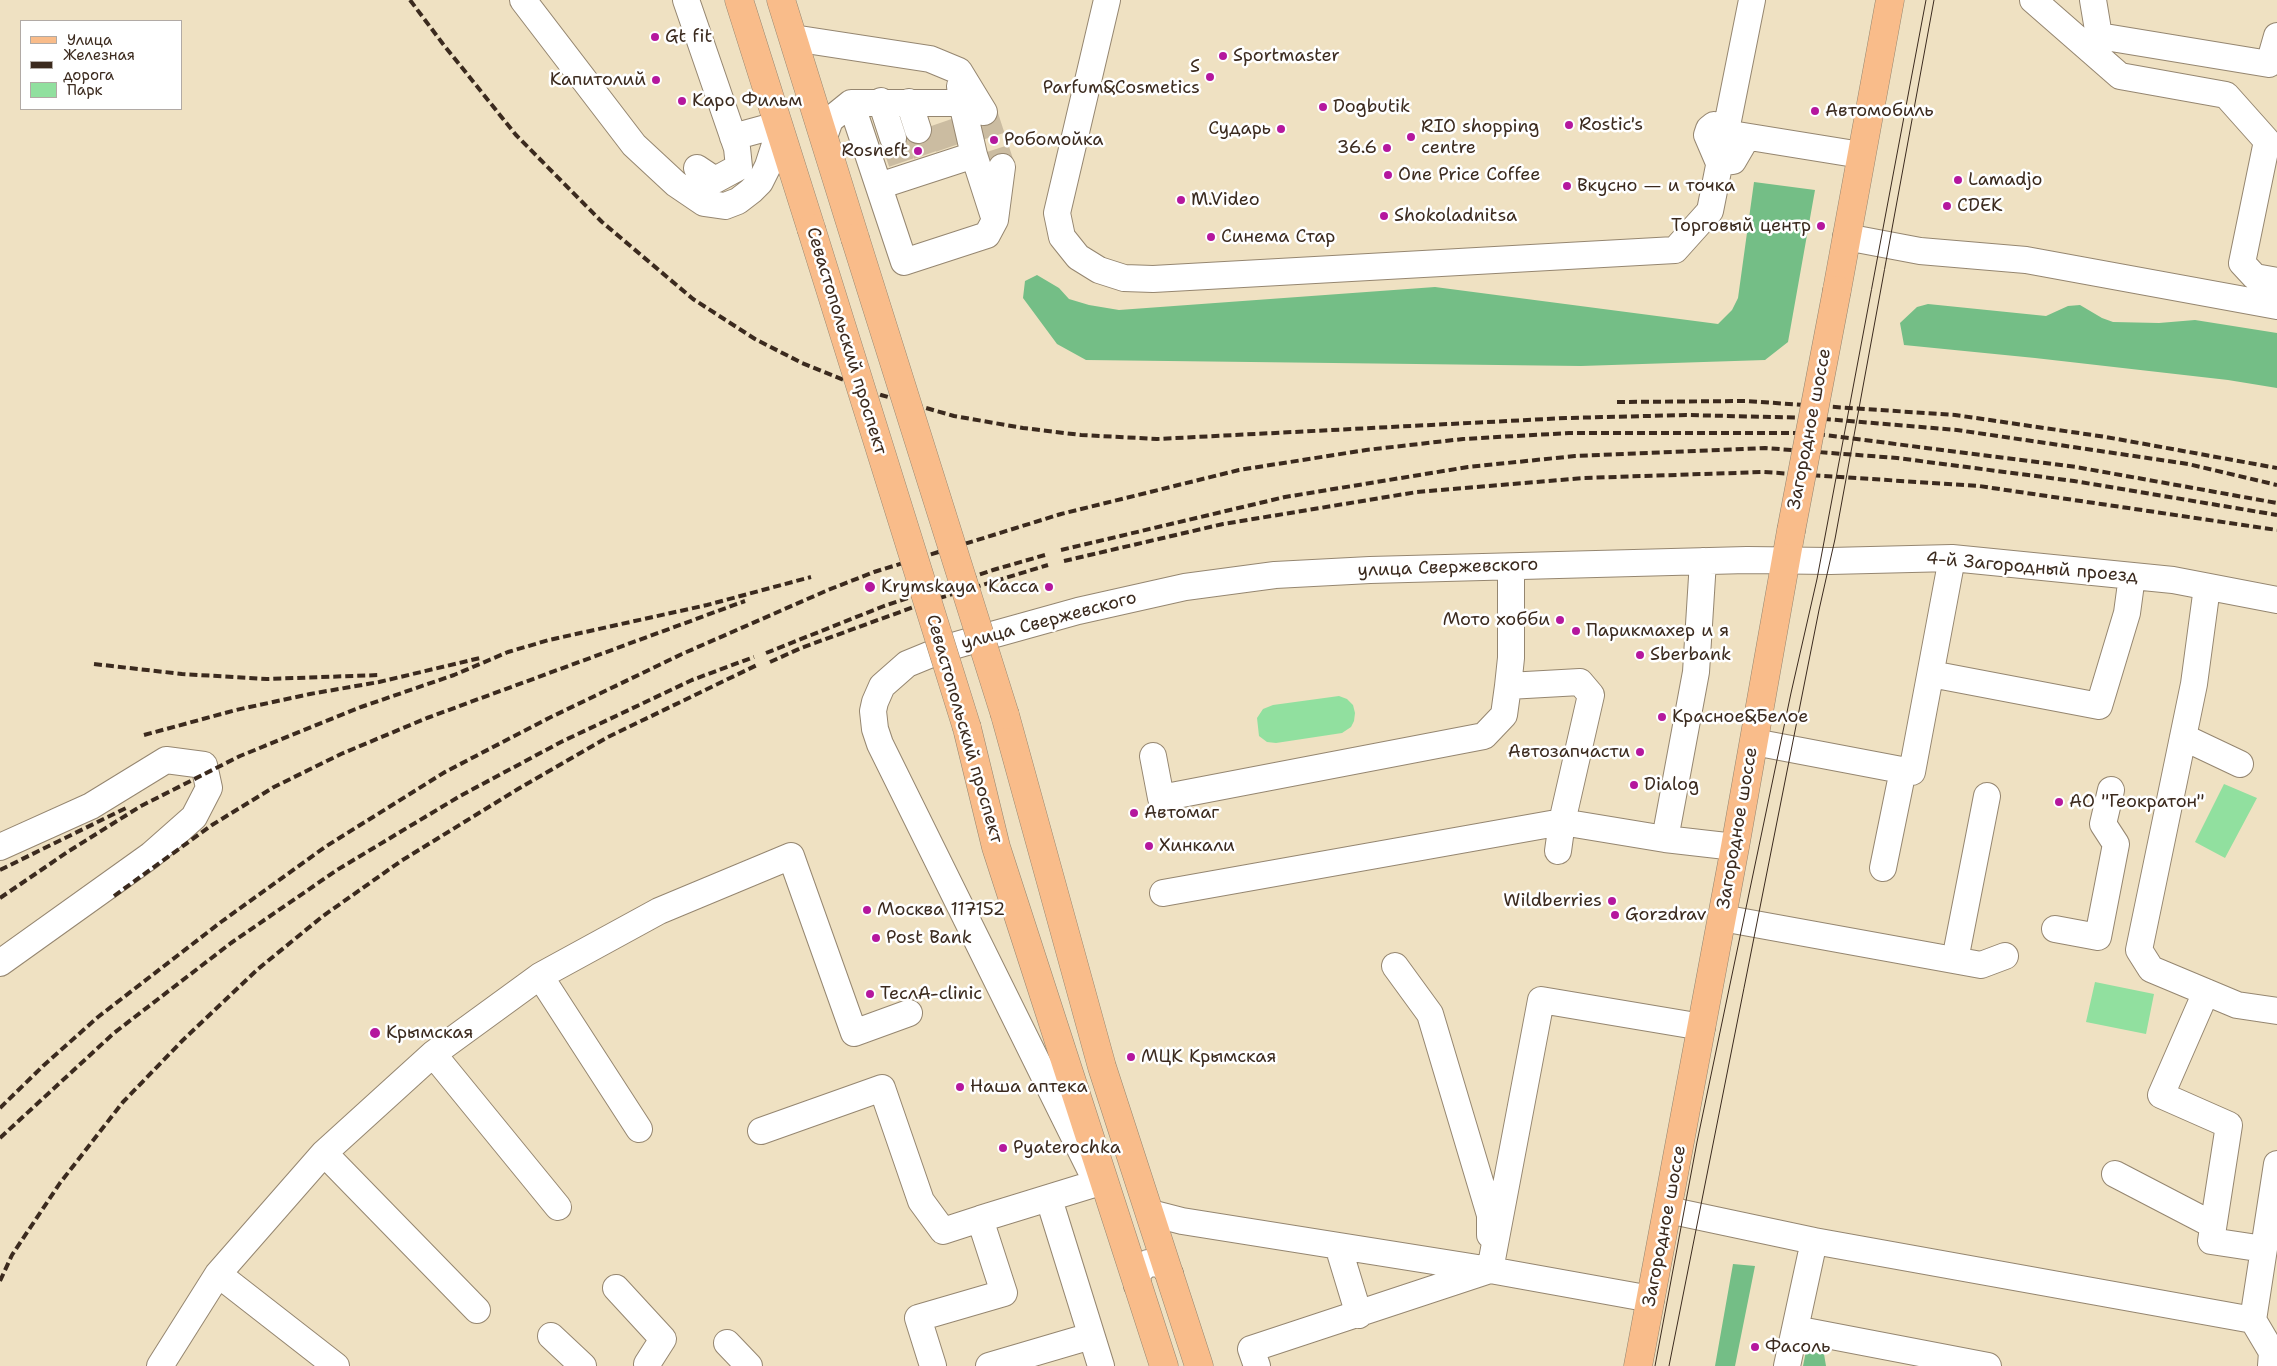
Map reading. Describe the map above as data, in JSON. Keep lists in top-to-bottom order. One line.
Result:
{"streets":{"main road":["Севастопольский проспект","Загородное шоссе"],"street":["улица Свержевского","4-й Загородный проезд"]},"crossings":[["Севастопольский проспект","улица Свержевского"],["Загородное шоссе","улица Свержевского"],["Загородное шоссе","4-й Загородный проезд"],["улица Свержевского","4-й Загородный проезд"]],"places":["Gt fit","Sportmaster","S Parfum&Cosmetics","Капитолий","Каро Фильм","Dogbutik","Автомобиль","Rostic's","Сударь","RIO shopping centre","Робомойка","36.6","Rosneft","One Price Coffee","Lamadjo","Вкусно — и точка","M.Video","CDEK","Shokoladnitsa","Торговый центр","Синема Стар","Krymskaya","Касса","Мото хобби","Парикмахер и я","Sberbank","Красное&Белое","Автозапчасти","Dialog","АО \"Геократон\"","Автомаг","Хинкали","Wildberries","Москва 117152","Gorzdrav","Post Bank","ТеслА-clinic","Крымская","МЦК Крымская","Наша аптека","Pyaterochka","Фасоль"],"legend":["Улица","Железная дорога","Парк"]}
